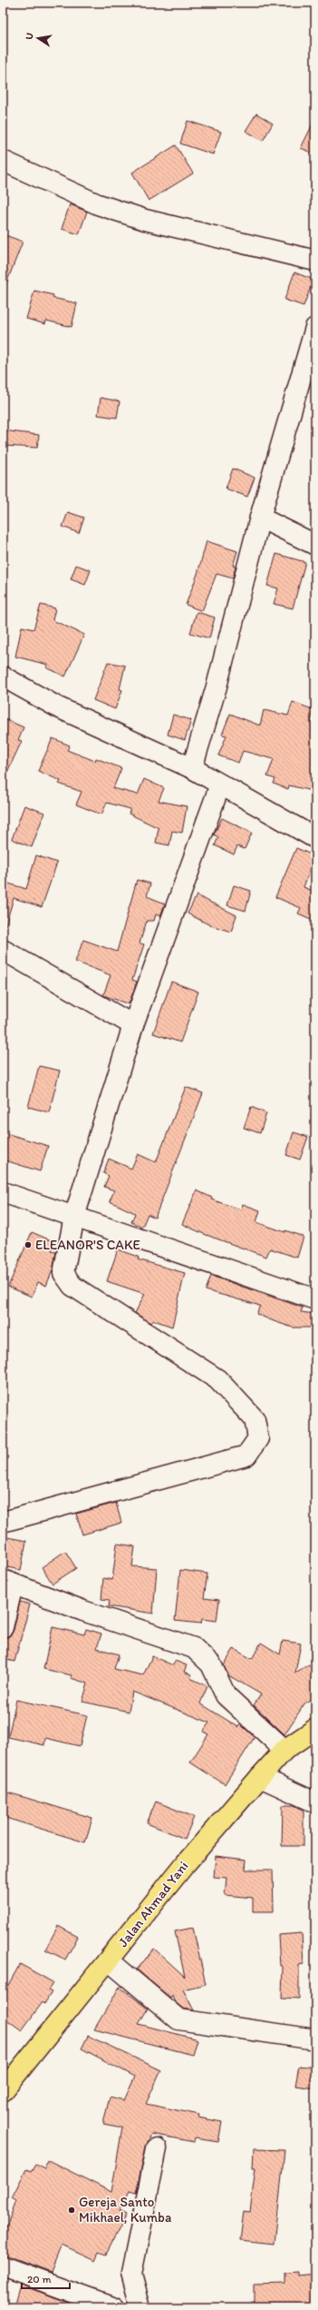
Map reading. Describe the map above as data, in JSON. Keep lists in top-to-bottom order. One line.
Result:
{"streets":{"highway":["Jalan Ahmad Yani"]},"places":["ELEANOR'S CAKE","Gereja Santo Mikhael, Kumba"],"scale_bar":"20 m","north":"left"}
